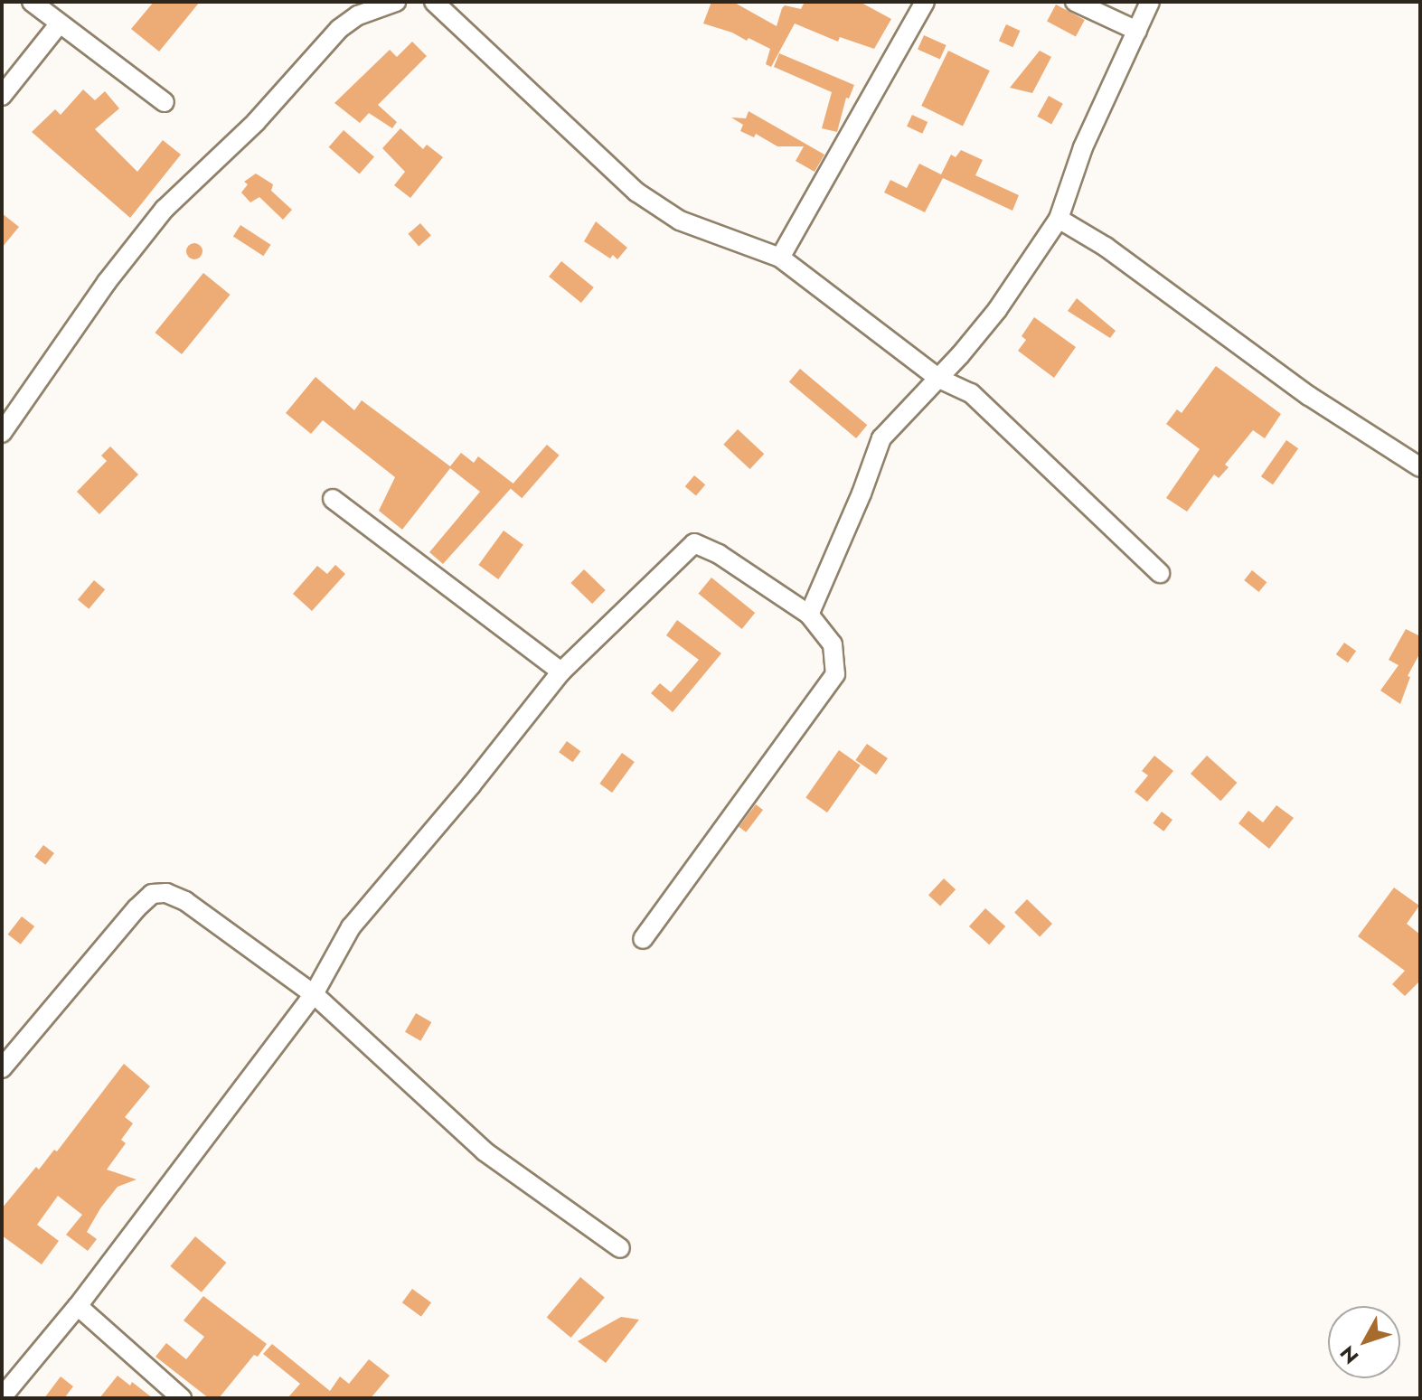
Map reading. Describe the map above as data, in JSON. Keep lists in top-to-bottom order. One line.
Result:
{"north":"bottom left"}
